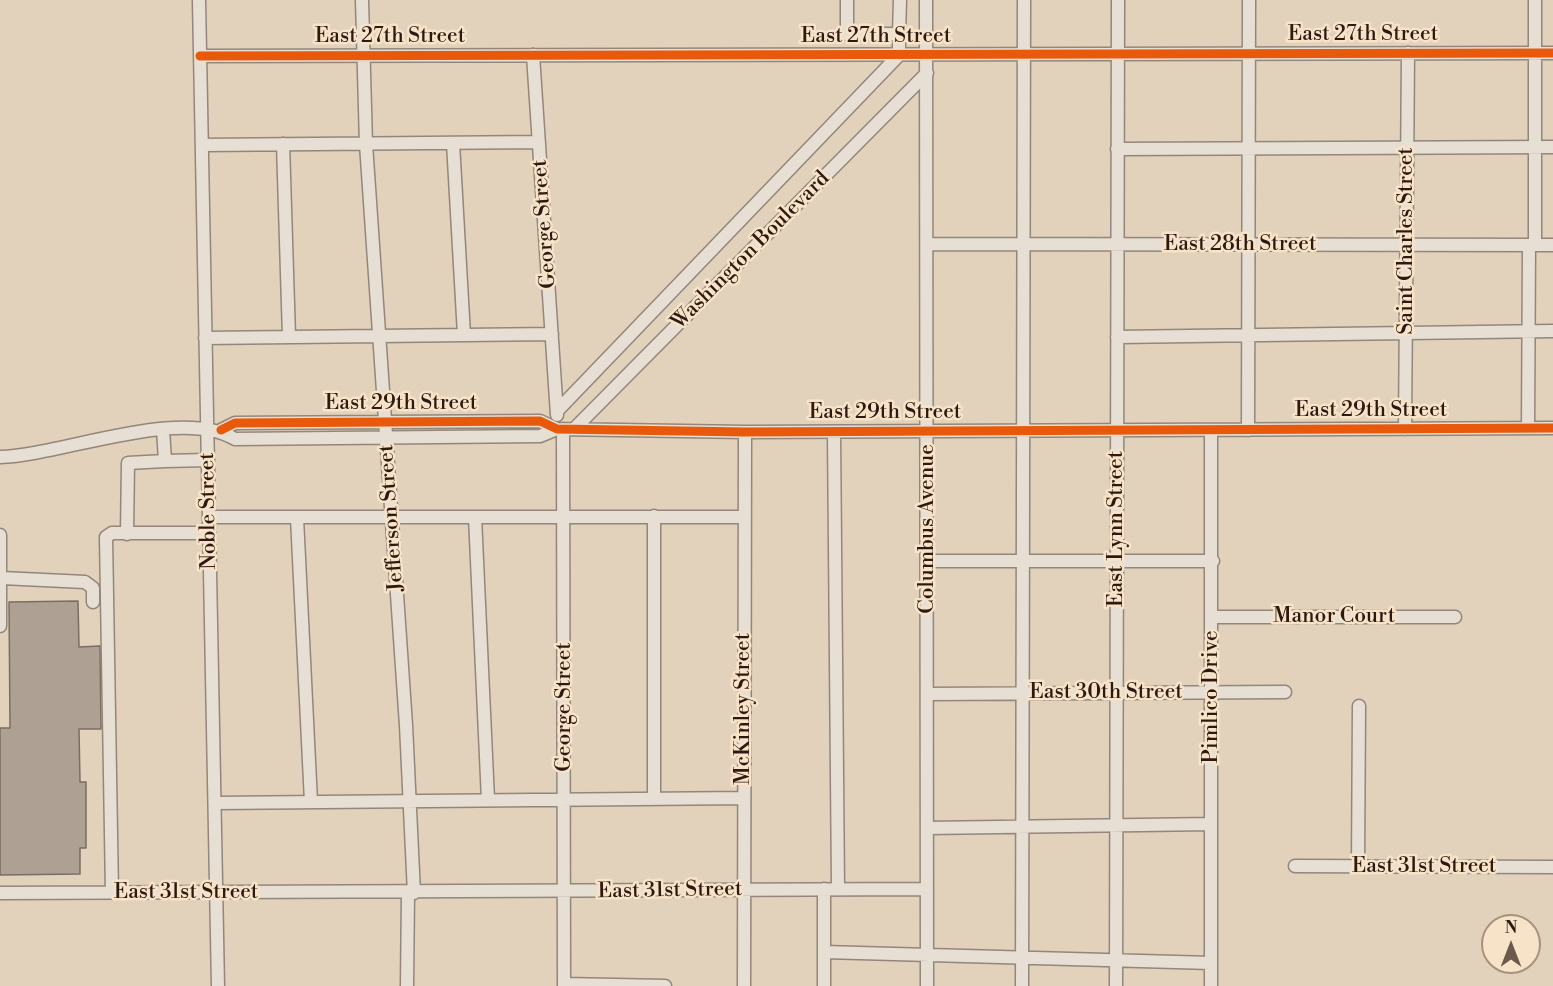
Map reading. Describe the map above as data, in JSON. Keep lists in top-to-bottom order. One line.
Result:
{"streets":{"street":["East 27th Street","George Street","Saint Charles Street","East 28th Street","Washington Boulevard","East 29th Street","Noble Street","Jefferson Street","Columbus Avenue","East Lynn Street","Manor Court","East 30th Street","Pimlico Drive","McKinley Street","East 31st Street"]},"crossings":[["East 27th Street","George Street"],["East 27th Street","Saint Charles Street"],["East 27th Street","Washington Boulevard"],["East 27th Street","Noble Street"],["East 27th Street","Jefferson Street"],["East 27th Street","Columbus Avenue"],["East 27th Street","East Lynn Street"],["George Street","Washington Boulevard"],["George Street","East 29th Street"],["George Street","East 31st Street"],["Saint Charles Street","East 28th Street"],["Saint Charles Street","East 29th Street"],["East 28th Street","Columbus Avenue"],["East 28th Street","East Lynn Street"],["Washington Boulevard","East 29th Street"],["Washington Boulevard","Columbus Avenue"],["East 29th Street","Noble Street"],["East 29th Street","Jefferson Street"],["East 29th Street","Columbus Avenue"],["East 29th Street","East Lynn Street"],["East 29th Street","Pimlico Drive"],["East 29th Street","McKinley Street"],["Noble Street","East 31st Street"],["Jefferson Street","East 31st Street"],["Columbus Avenue","East 30th Street"],["Columbus Avenue","East 31st Street"],["East Lynn Street","East 30th Street"],["Manor Court","Pimlico Drive"],["East 30th Street","Pimlico Drive"],["McKinley Street","East 31st Street"]],"north":"top"}
